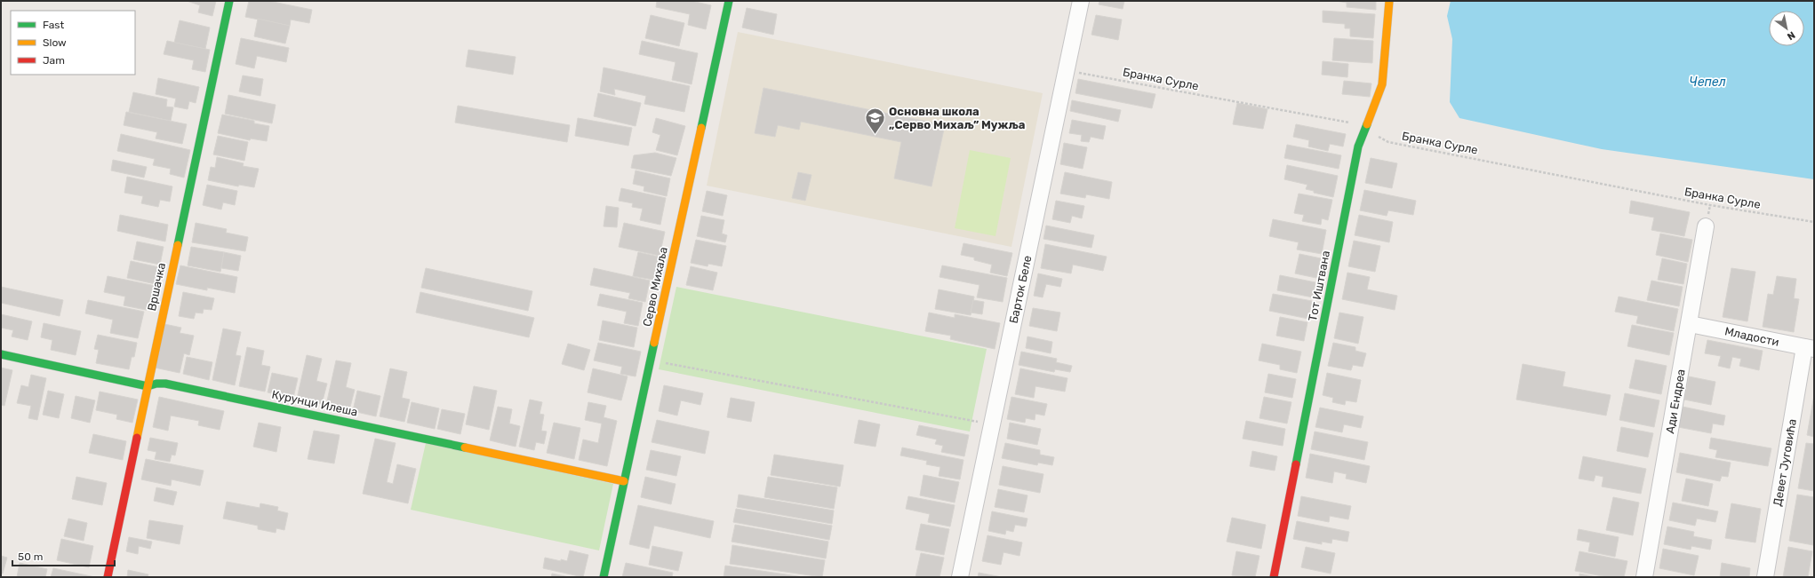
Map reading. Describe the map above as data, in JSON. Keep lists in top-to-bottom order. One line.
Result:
{"streets":{"street":["Тот Иштвана","Вршачка","Серво Михаља","Барток Беле","Младости","Ади Ендреа","Курунци Илеша","Девет Југовића"],"path":["Бранка Сурле"]},"crossings":[["Бранка Сурле","Тот Иштвана"],["Бранка Сурле","Барток Беле"],["Вршачка","Курунци Илеша"],["Серво Михаља","Курунци Илеша"],["Младости","Ади Ендреа"],["Младости","Девет Југовића"]],"water":["Чепел"],"places":{"school or university":["Основна школа „Серво Михаљ” Мужља"]},"legend":["Fast","Slow","Jam"],"scale_bar":"50 m","north":"bottom right"}
